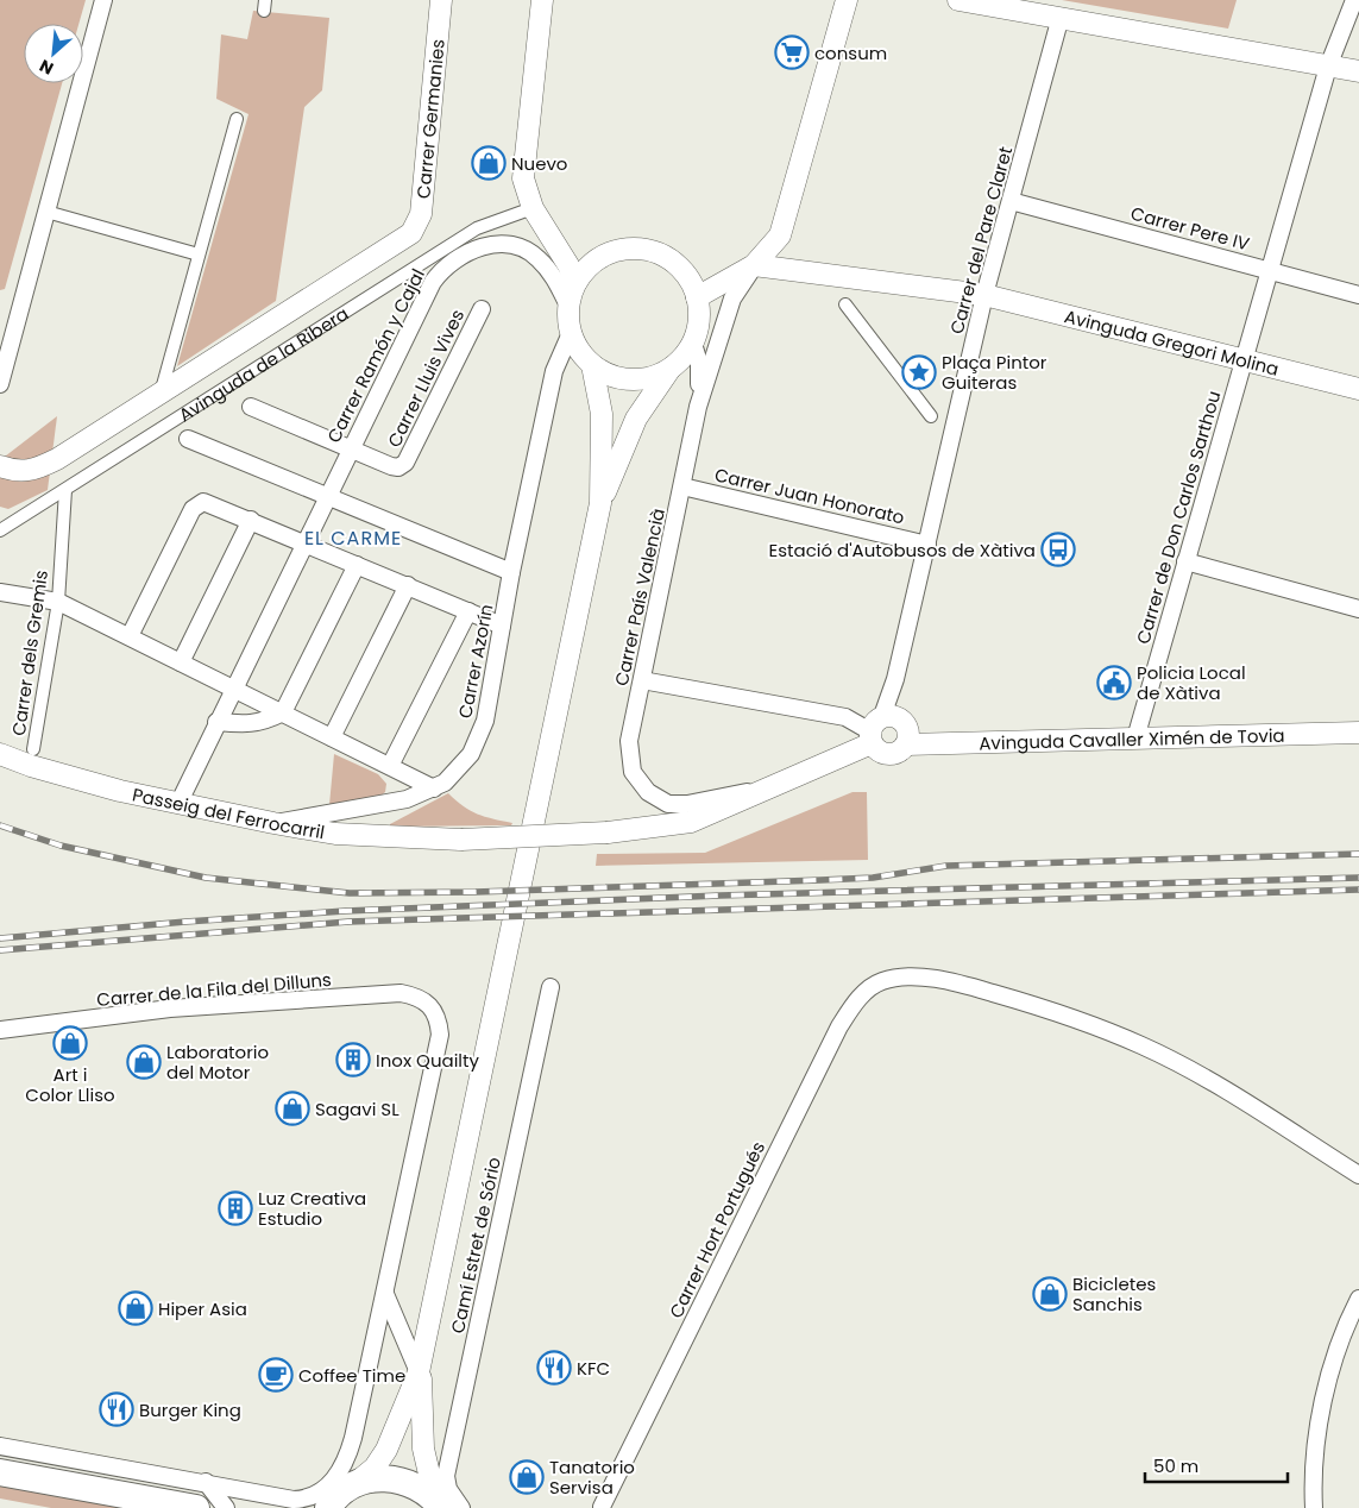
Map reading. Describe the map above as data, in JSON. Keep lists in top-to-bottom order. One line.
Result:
{"streets":{"street":["Carrer Germanies","Carrer Pere IV","Carrer del Pare Claret","Avinguda Gregori Molina","Carrer Ramón y Cajal","Avinguda de la Ribera","Carrer Lluis Vives","Carrer Juan Honorato","Carrer de Don Carlos Sarthou","Carrer País Valencià","Carrer dels Gremis","Carrer Azorín","Avinguda Cavaller Ximén de Tovia","Passeig del Ferrocarril","Carrer de la Fila del Dilluns","Carrer Hort Portugués","Camí Estret de Sório"]},"crossings":[["Carrer Germanies","Avinguda de la Ribera"],["Carrer Pere IV","Carrer del Pare Claret"],["Carrer Pere IV","Carrer de Don Carlos Sarthou"],["Carrer del Pare Claret","Avinguda Gregori Molina"],["Carrer del Pare Claret","Carrer Juan Honorato"],["Carrer del Pare Claret","Avinguda Cavaller Ximén de Tovia"],["Avinguda Gregori Molina","Carrer de Don Carlos Sarthou"],["Carrer Ramón y Cajal","Carrer Lluis Vives"],["Carrer Ramón y Cajal","Carrer Azorín"],["Carrer Ramón y Cajal","Passeig del Ferrocarril"],["Avinguda de la Ribera","Carrer dels Gremis"],["Carrer Juan Honorato","Carrer País Valencià"],["Carrer de Don Carlos Sarthou","Avinguda Cavaller Ximén de Tovia"],["Carrer País Valencià","Passeig del Ferrocarril"],["Carrer Azorín","Passeig del Ferrocarril"]],"districts":["EL CARME"],"places":{"supermarket":["consum"],"shop":["Nuevo","Art i Color Lliso","Laboratorio del Motor","Sagavi SL","Bicicletes Sanchis","Hiper Asia","Tanatorio Servisa"],"place":["Plaça Pintor Guiteras"],"bus stop":["Estació d'Autobusos de Xàtiva"],"public building":["Policia Local de Xàtiva"],"building":["Inox Quailty","Luz Creativa Estudio"],"restaurant":["KFC","Burger King"],"cafe":["Coffee Time"]},"scale_bar":"50 m","north":"bottom left"}
